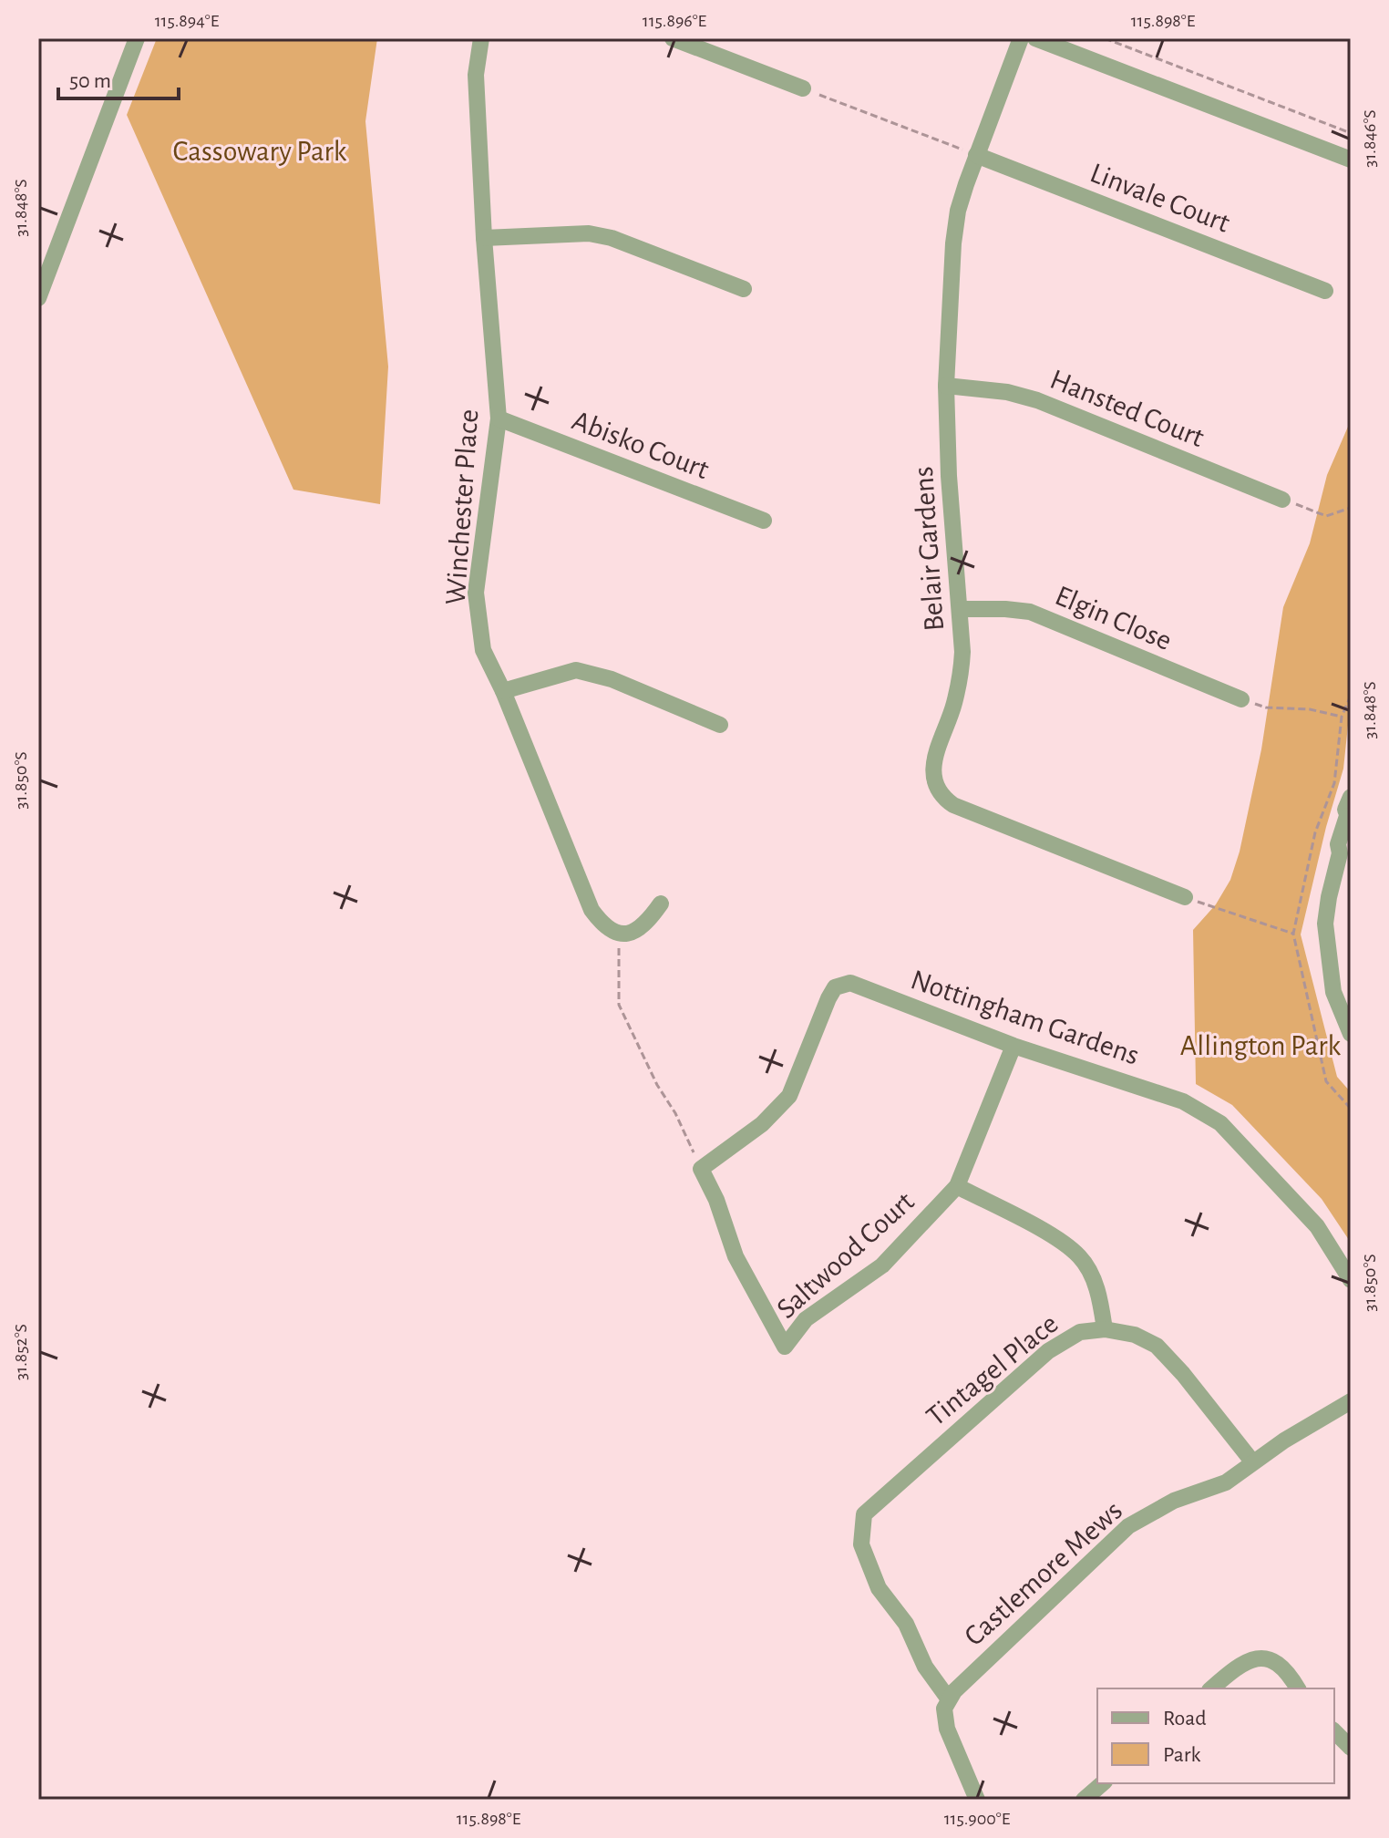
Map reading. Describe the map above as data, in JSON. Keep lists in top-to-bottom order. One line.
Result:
{"streets":{"street":["Linvale Court","Hansted Court","Abisko Court","Winchester Place","Belair Gardens","Elgin Close","Nottingham Gardens","Saltwood Court","Tintagel Place","Castlemore Mews"]},"crossings":[["Linvale Court","Belair Gardens"],["Hansted Court","Belair Gardens"],["Abisko Court","Winchester Place"],["Belair Gardens","Elgin Close"],["Nottingham Gardens","Saltwood Court"],["Tintagel Place","Castlemore Mews"]],"parks":["Cassowary Park","Allington Park"],"legend":["Road","Park"],"scale_bar":"50 m","coordinates":["115.894°E","115.896°E","115.898°E","31.846°S","31.848°S","31.850°S","31.852°S","115.900°E"]}
